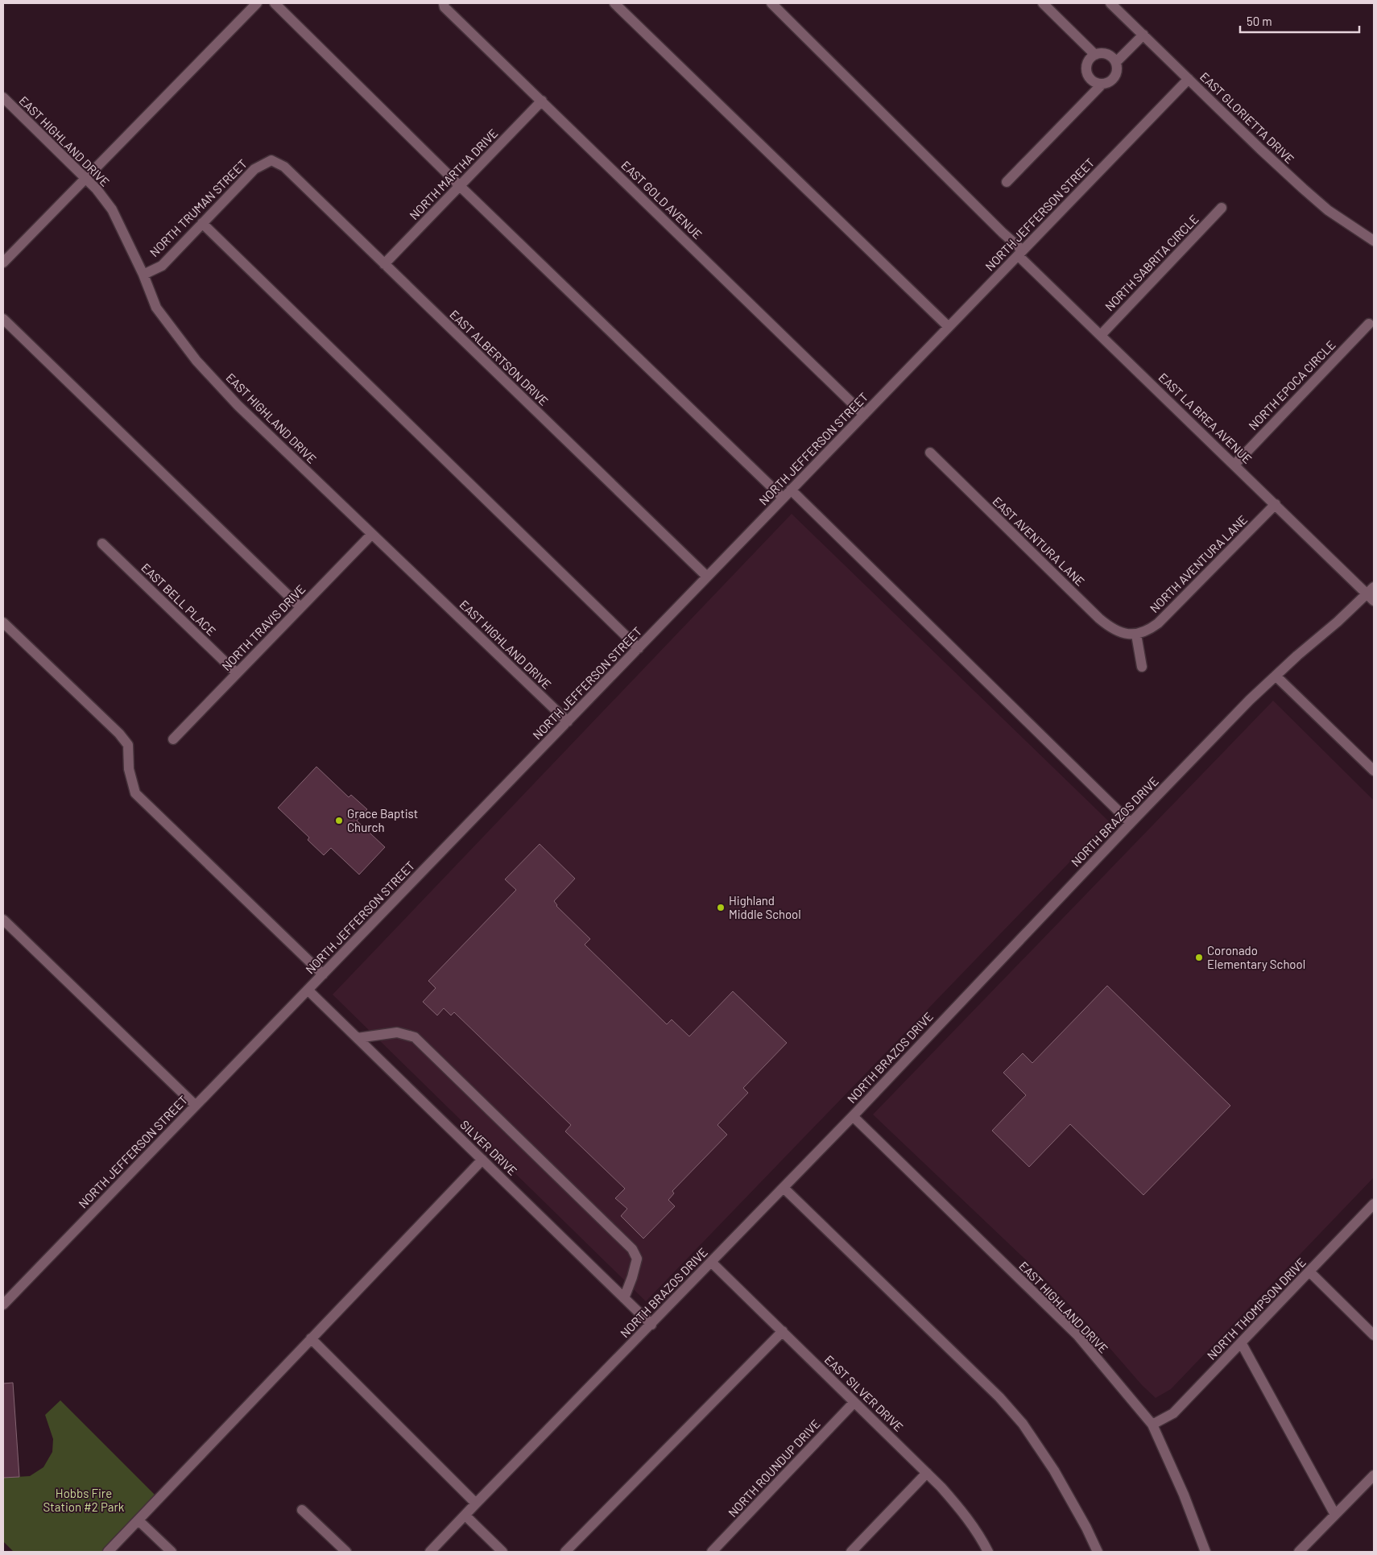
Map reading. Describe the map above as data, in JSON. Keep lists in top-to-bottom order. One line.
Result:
{"streets":{"street":["EAST GLORIETTA DRIVE","EAST HIGHLAND DRIVE","NORTH MARTHA DRIVE","EAST GOLD AVENUE","NORTH TRUMAN STREET","NORTH JEFFERSON STREET","NORTH SABRITA CIRCLE","EAST ALBERTSON DRIVE","NORTH EPOCA CIRCLE","EAST LA BREA AVENUE","EAST AVENTURA LANE","NORTH AVENTURA LANE","EAST BELL PLACE","NORTH TRAVIS DRIVE","NORTH BRAZOS DRIVE","SILVER DRIVE","NORTH THOMPSON DRIVE","EAST SILVER DRIVE","NORTH ROUNDUP DRIVE"]},"crossings":[["EAST GLORIETTA DRIVE","NORTH JEFFERSON STREET"],["EAST HIGHLAND DRIVE","NORTH TRUMAN STREET"],["EAST HIGHLAND DRIVE","NORTH JEFFERSON STREET"],["EAST HIGHLAND DRIVE","NORTH TRAVIS DRIVE"],["EAST HIGHLAND DRIVE","NORTH BRAZOS DRIVE"],["EAST HIGHLAND DRIVE","NORTH THOMPSON DRIVE"],["NORTH MARTHA DRIVE","EAST GOLD AVENUE"],["NORTH MARTHA DRIVE","EAST ALBERTSON DRIVE"],["EAST GOLD AVENUE","NORTH JEFFERSON STREET"],["NORTH TRUMAN STREET","EAST ALBERTSON DRIVE"],["NORTH JEFFERSON STREET","EAST ALBERTSON DRIVE"],["NORTH JEFFERSON STREET","EAST LA BREA AVENUE"],["NORTH JEFFERSON STREET","SILVER DRIVE"],["NORTH SABRITA CIRCLE","EAST LA BREA AVENUE"],["NORTH EPOCA CIRCLE","EAST LA BREA AVENUE"],["EAST LA BREA AVENUE","NORTH AVENTURA LANE"],["EAST LA BREA AVENUE","NORTH BRAZOS DRIVE"],["EAST AVENTURA LANE","NORTH AVENTURA LANE"],["EAST BELL PLACE","NORTH TRAVIS DRIVE"],["NORTH BRAZOS DRIVE","SILVER DRIVE"],["NORTH BRAZOS DRIVE","EAST SILVER DRIVE"],["EAST SILVER DRIVE","NORTH ROUNDUP DRIVE"]],"parks":["Hobbs Fire Station #2 Park"],"places":["Grace Baptist Church","Highland Middle School","Coronado Elementary School"],"scale_bar":"50 m"}
